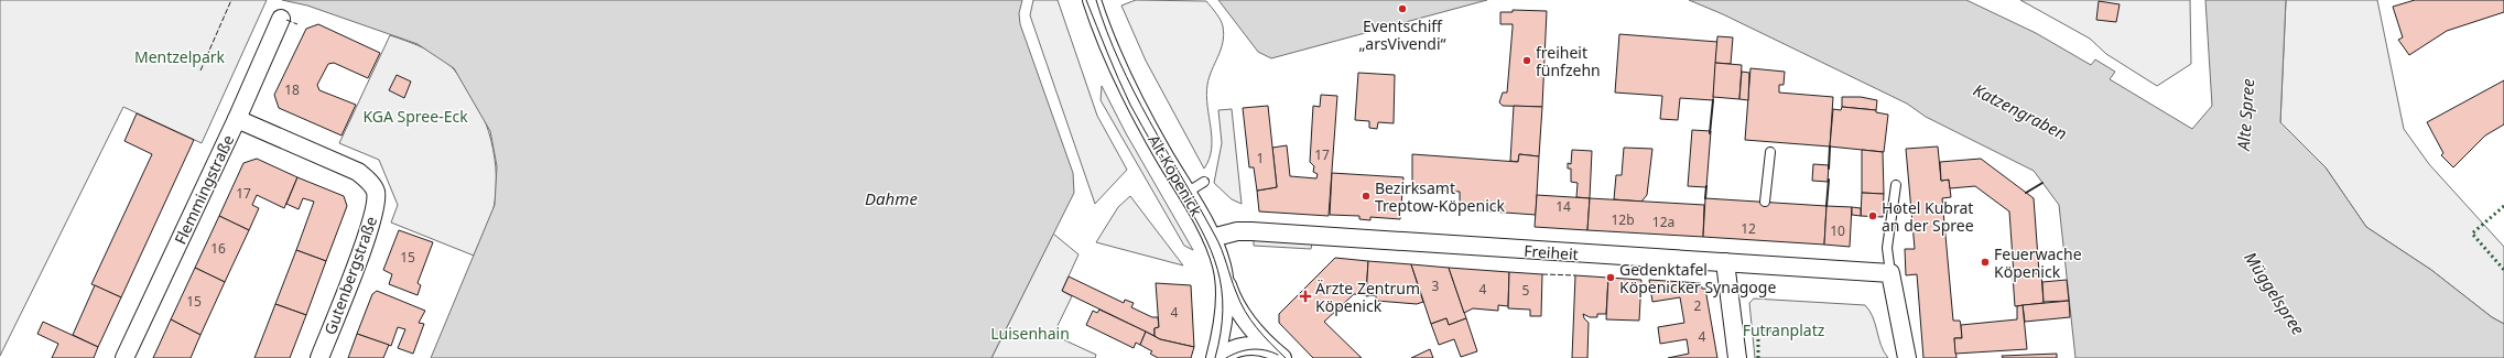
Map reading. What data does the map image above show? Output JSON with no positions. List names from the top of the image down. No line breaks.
{"streets":{"street":["Alt-Köpenick","Flemmingstraße","Freiheit","Gutenbergstraße"]},"crossings":[["Alt-Köpenick","Freiheit"],["Flemmingstraße","Gutenbergstraße"]],"water":["Katzengraben","Alte Spree","Dahme","Müggelspree"],"parks":["Mentzelpark","KGA Spree-Eck","Futranplatz","Luisenhain"],"places":{"other":["Eventschiff „arsVivendi“","freiheit fünfzehn","Bezirksamt Treptow-Köpenick","Hotel Kubrat an der Spree","Feuerwache Köpenick","Gedenktafel Köpenicker Synagoge"],"health":["Ärzte Zentrum Köpenick"]},"house_numbers":["18","17","1","17","14","12b","12a","12","10","16","15","3","4","5","15","2","4","4"]}
